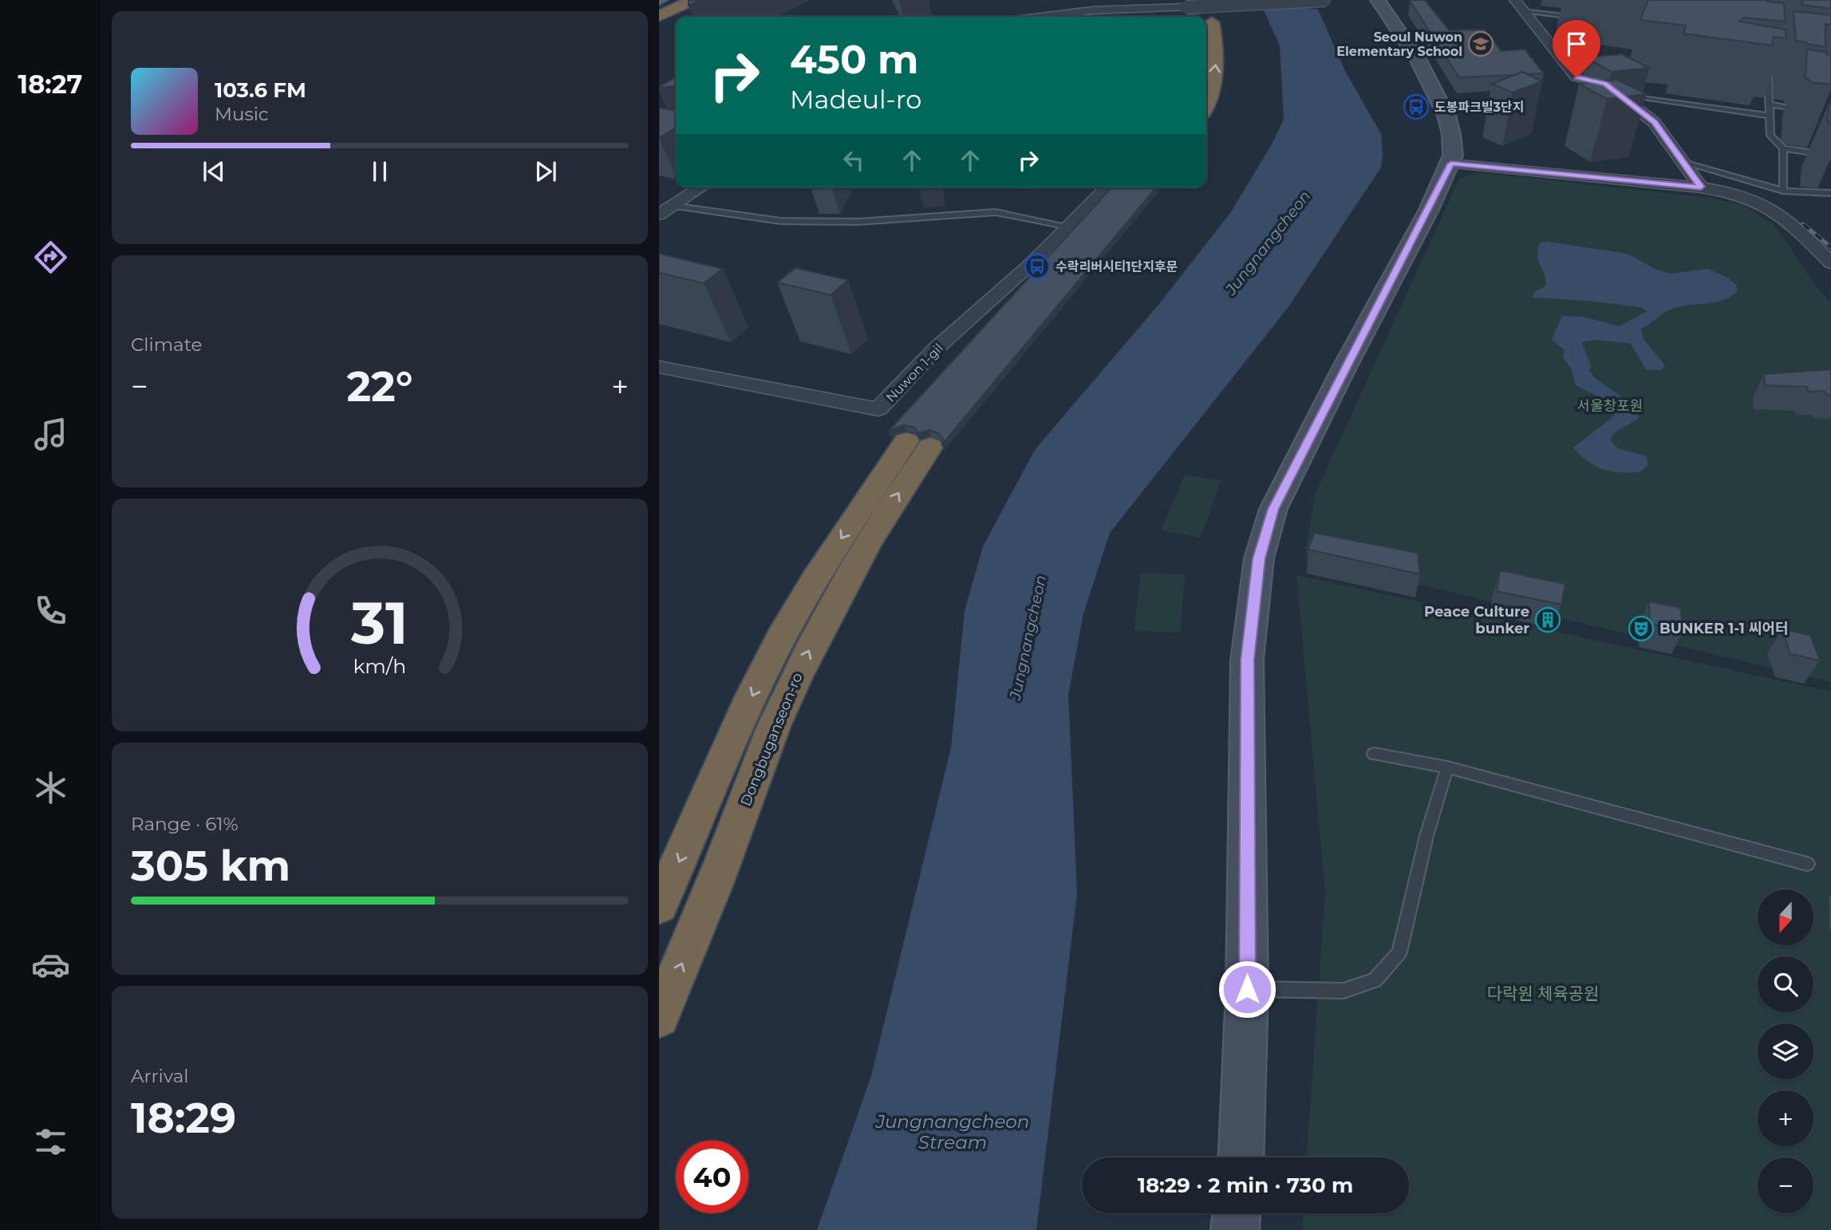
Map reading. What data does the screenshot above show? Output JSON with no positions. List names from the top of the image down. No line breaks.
{"streets":{"highway":["Dongbuganseon-ro"],"street":["Nuwon 1-gil"]},"water":["Jungnangcheon","Jungnangcheon Stream"],"parks":["서울창포원","다락원 체육공원"],"places":{"school or university":["Seoul Nuwon Elementary School"],"bus stop":["도봉파크빌3단지","수락리버시티1단지후문"],"building":["Peace Culture bunker"],"theatre":["BUNKER 1-1 씨어터"]},"north":"bottom","page":{"tabs":"18:27","turn":["450 m","Madeul-ro"],"song":["103.6 FM","Music"],"tile":["Climate",["Range · 61%","305 km"],["Arrival","18:29"]],"heat":["−","22°","+"],"map_buttons":["+","−"],"limit":"40","trip":"18:29 · 2 min · 730 m","gauge":["31","km/h"]}}
